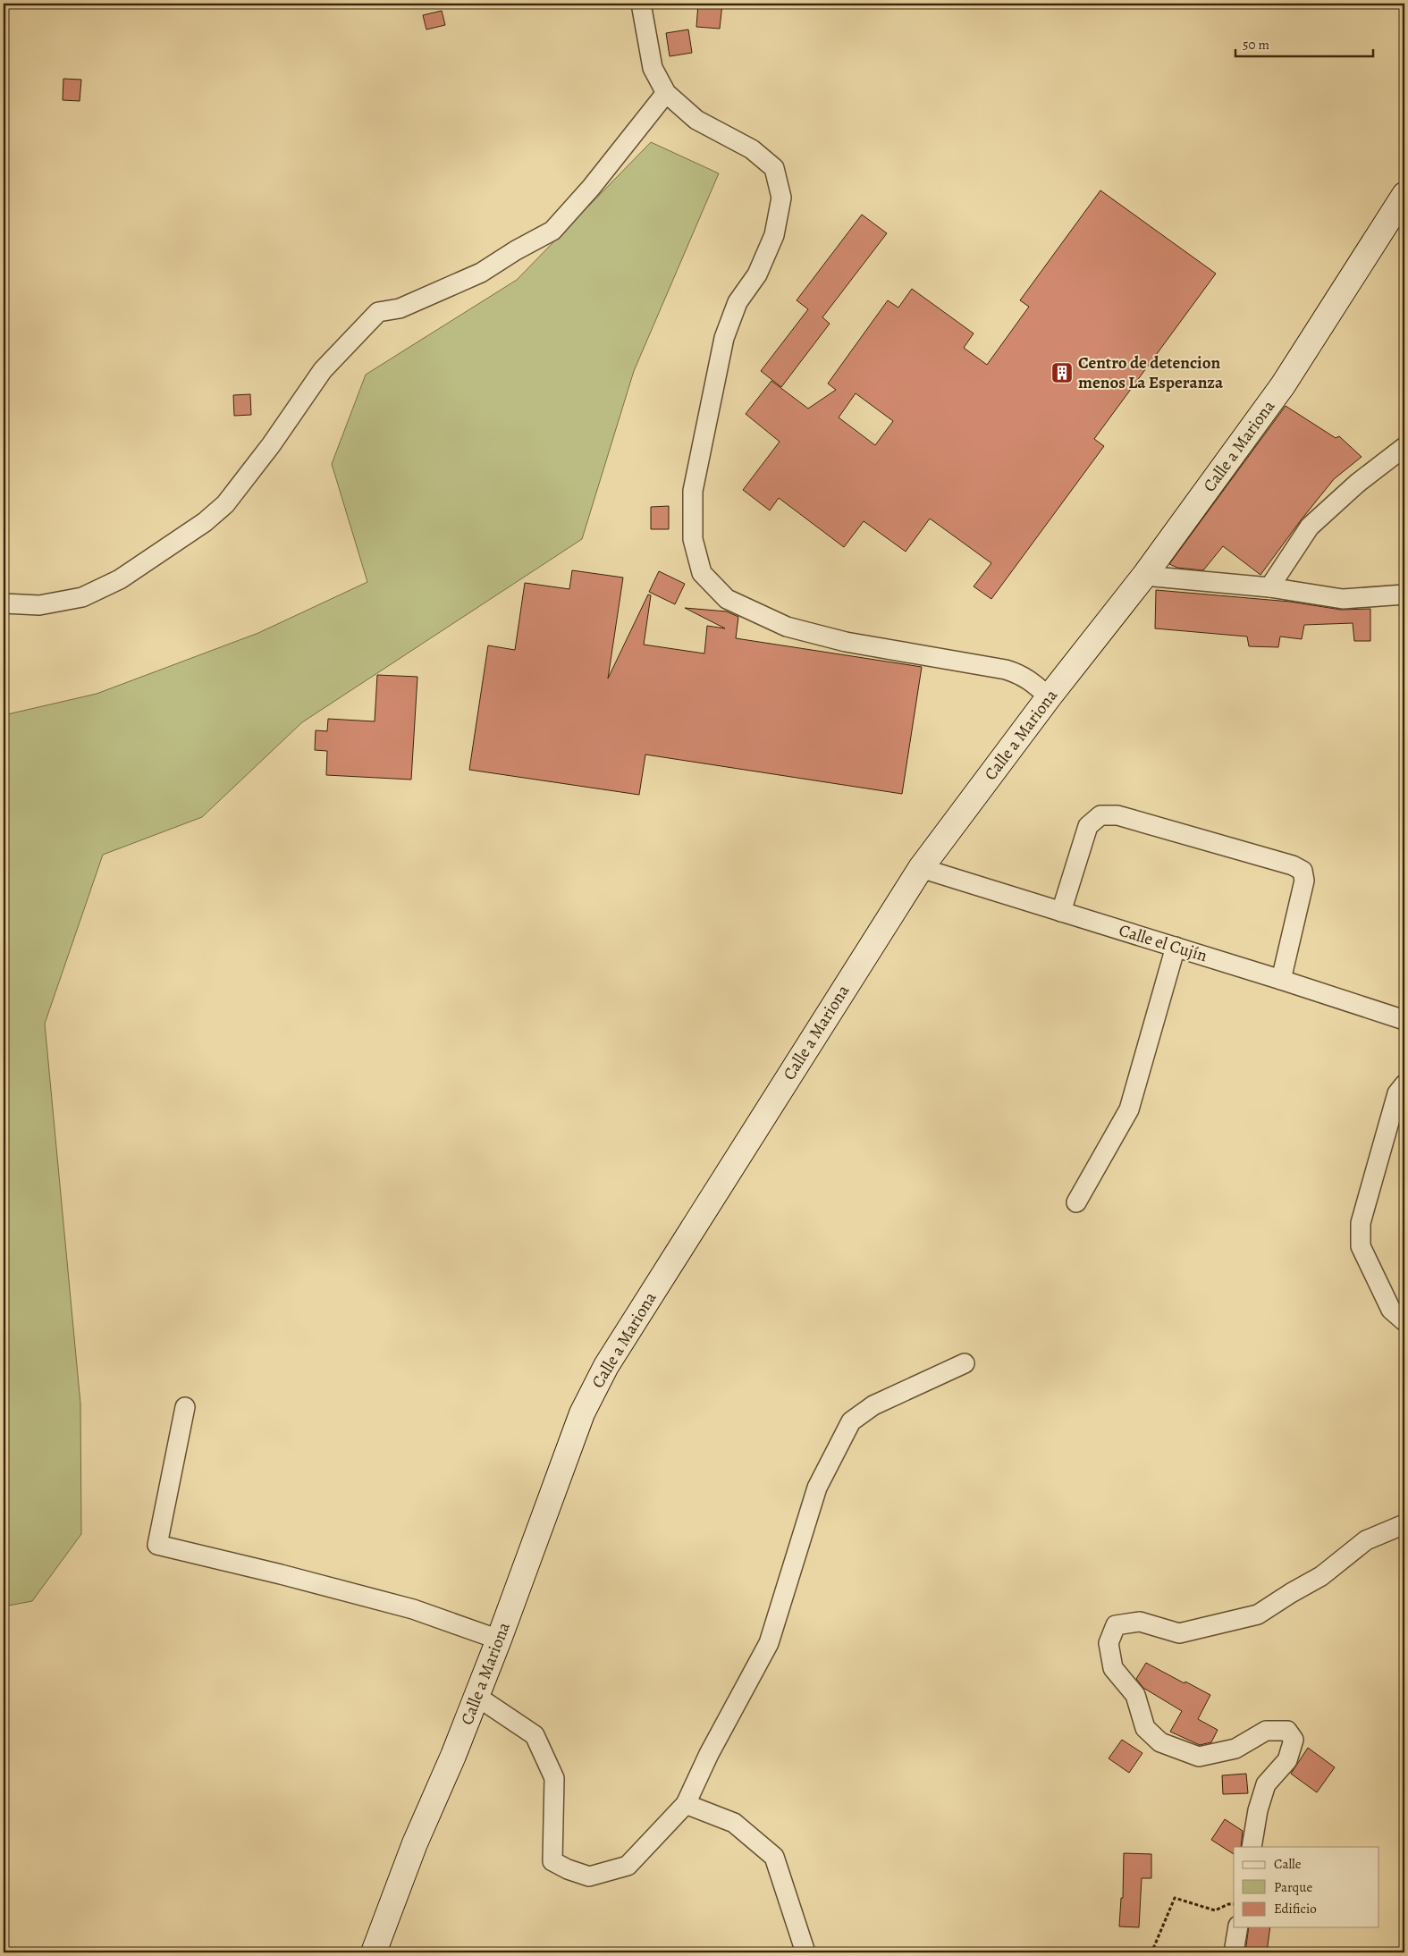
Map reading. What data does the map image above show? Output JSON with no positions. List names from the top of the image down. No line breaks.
{"streets":{"main road":["Calle a Mariona"],"street":["Calle el Cujín"]},"crossings":[["Calle a Mariona","Calle el Cujín"]],"places":{"building":["Centro de detencion menos La Esperanza"]},"legend":["Calle","Parque","Edificio"],"scale_bar":"50 m"}
